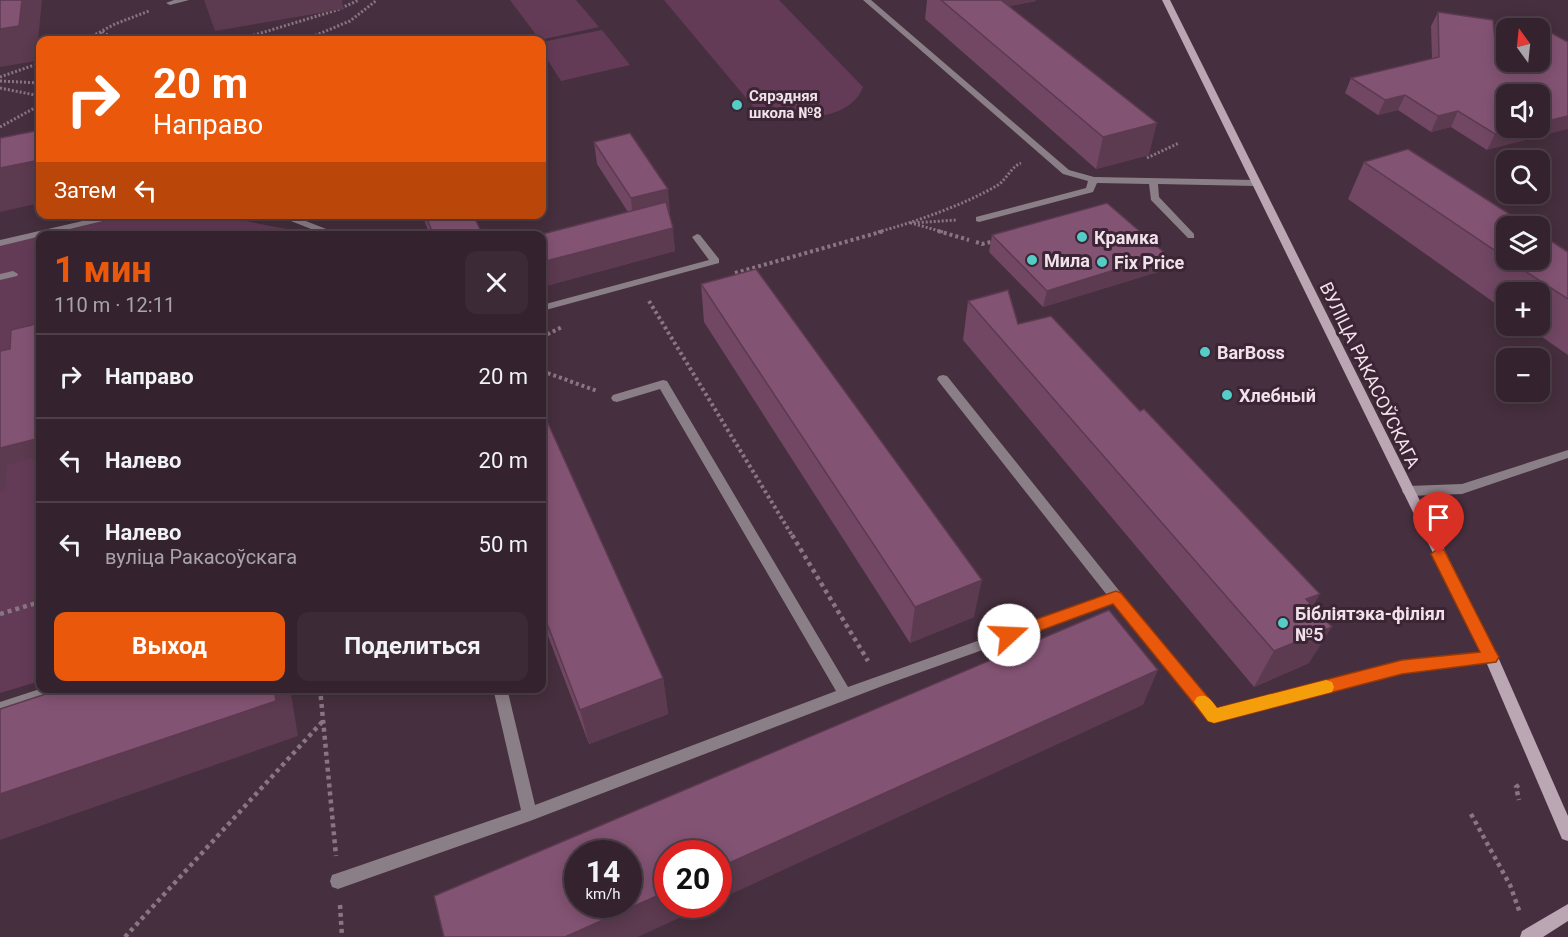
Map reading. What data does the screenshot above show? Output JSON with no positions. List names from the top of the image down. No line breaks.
{"streets":{"main road":["ВУЛІЦА РАКАСОЎСКАГА"]},"places":["Сярэдняя школа №8","Крамка","Мила","Fix Price","BarBoss","Хлебный","Бібліятэка-філіял №5"],"north":"top","page":{"map_buttons":["+","−"],"turn":["20 m","Направо"],"then":"Затем","heading":["1 мин","110 m · 12:11"],"list":[{"name":"Направо","value":"20 m"},{"name":"Налево","value":"20 m"},{"name":"Налево","note":"вуліца Ракасоўскага","value":"50 m"}],"buttons":["Выход","Поделиться"],"speed":"14 km/h","limit":"20"}}
